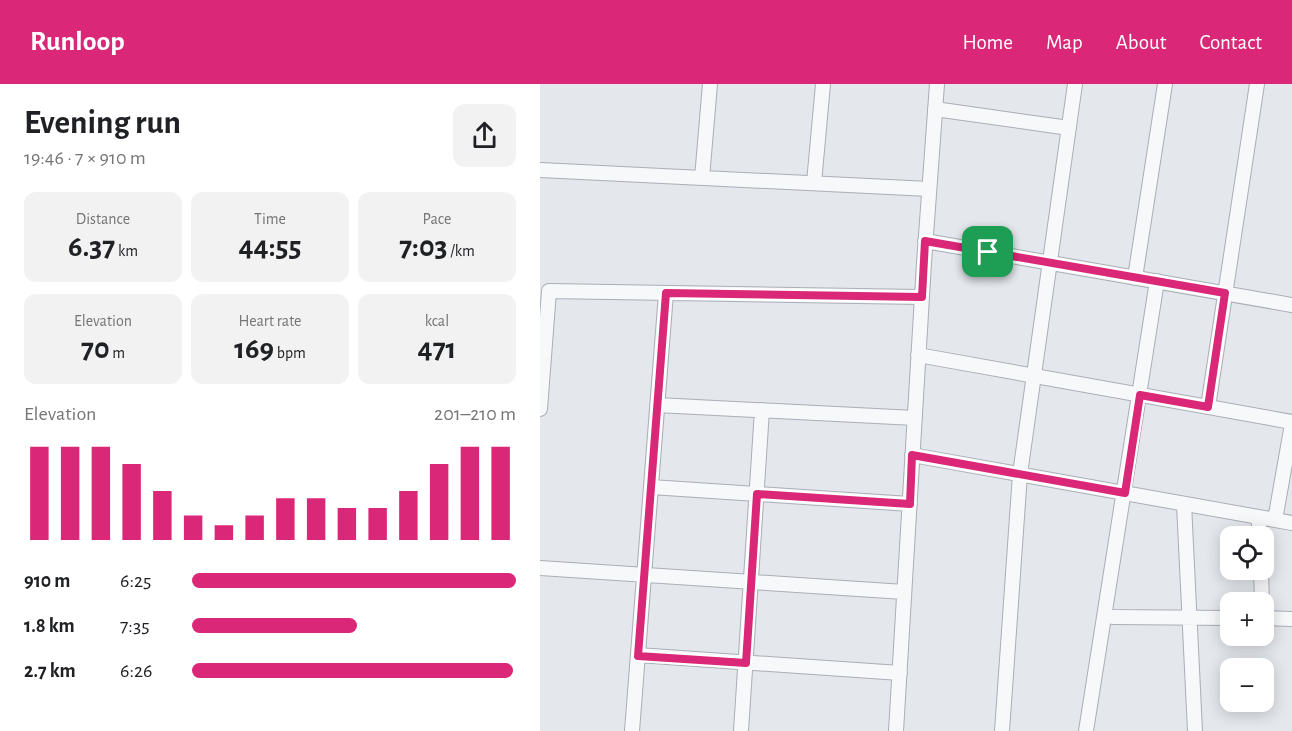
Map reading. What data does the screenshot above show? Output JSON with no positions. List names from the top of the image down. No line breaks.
{"page":{"header":"Runloop","nav":["Home","Map","About","Contact"],"heading":["Evening run","19:46 · 7 × 910 m"],"stats":[["Distance","6.37 km"],["Time","44:55"],["Pace","7:03 /km"],["Elevation","70 m"],["Heart rate","169 bpm"],["kcal","471"]],"chart":["Elevation","201–210 m"],"map_buttons":["+","−"],"list":[{"name":"910 m","note":"6:25"},{"name":"1.8 km","note":"7:35"},{"name":"2.7 km","note":"6:26"}]}}
